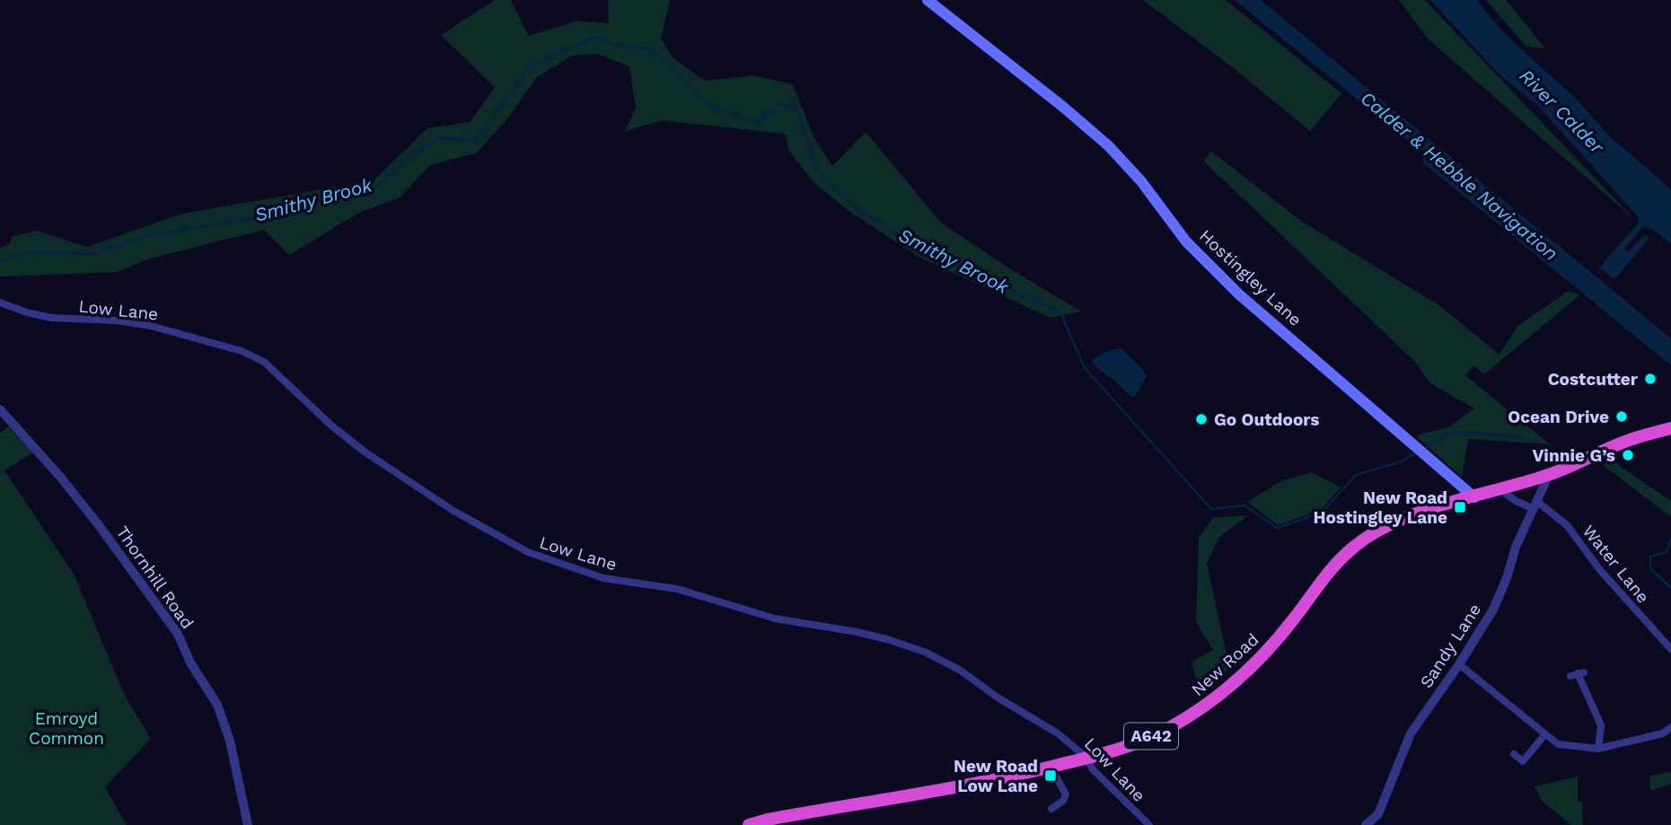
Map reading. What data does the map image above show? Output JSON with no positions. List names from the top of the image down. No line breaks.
{"streets":{"highway":["New Road","A642"],"main road":["Hostingley Lane"],"street":["Low Lane","Water Lane","Thornhill Road","Sandy Lane"]},"crossings":[["Hostingley Lane","New Road"],["Low Lane","New Road"],["Water Lane","Sandy Lane"],["Water Lane","New Road"],["Sandy Lane","New Road"]],"water":["River Calder","Calder & Hebble Navigation","Smithy Brook"],"parks":["Emroyd Common"],"places":{"other":["Costcutter","Ocean Drive","Go Outdoors","Vinnie G’s"],"transit":["New Road Hostingley Lane","New Road Low Lane"]}}
